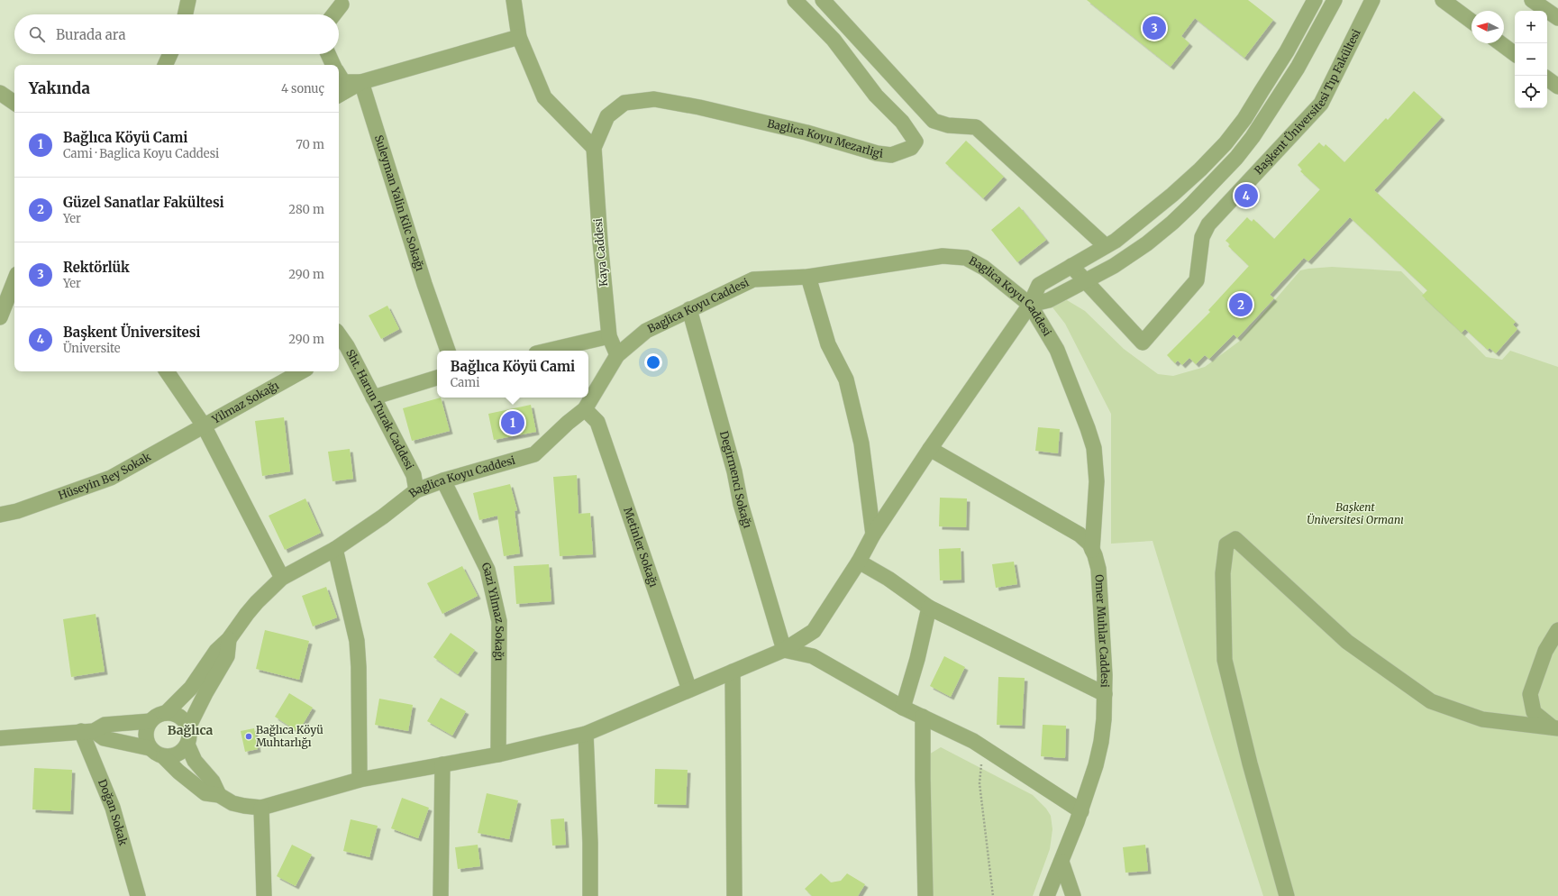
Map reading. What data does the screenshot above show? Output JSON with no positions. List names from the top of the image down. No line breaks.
{"streets":{"street":["Başkent Üniversitesi Tıp Fakültesi","Baglica Koyu Mezarligi","Suleyman Yalin Kilc Sokağı","Kaya Caddesi","Baglica Koyu Caddesi","Yilmaz Sokağı","Sht. Harun Turak Caddesi","Hüseyin Bey Sokak","Degirmenci Sokağı","Metinler Sokağı","Gazi Yilmaz Sokağı","Omer Muhlar Caddesi","Doğan Sokak"]},"crossings":[["Baglica Koyu Mezarligi","Kaya Caddesi"],["Kaya Caddesi","Baglica Koyu Caddesi"],["Baglica Koyu Caddesi","Sht. Harun Turak Caddesi"],["Baglica Koyu Caddesi","Degirmenci Sokağı"],["Baglica Koyu Caddesi","Metinler Sokağı"],["Baglica Koyu Caddesi","Gazi Yilmaz Sokağı"],["Baglica Koyu Caddesi","Omer Muhlar Caddesi"],["Yilmaz Sokağı","Hüseyin Bey Sokak"]],"districts":["Bağlıca"],"parks":["Başkent Üniversitesi Ormanı"],"places":["Bağlıca Köyü Muhtarlığı"],"north":"left","page":{"map_buttons":["+","−"],"pins":["3","4","2","1"],"search":"Burada ara","heading":["Yakında","4 sonuç"],"list":[{"mark":"1","name":"Bağlıca Köyü Cami","note":"Cami · Baglica Koyu Caddesi","value":"70 m"},{"mark":"2","name":"Güzel Sanatlar Fakültesi","note":"Yer","value":"280 m"},{"mark":"3","name":"Rektörlük","note":"Yer","value":"290 m"},{"mark":"4","name":"Başkent Üniversitesi","note":"Üniversite","value":"290 m"}],"popup":["Bağlıca Köyü Cami","Cami"]}}
